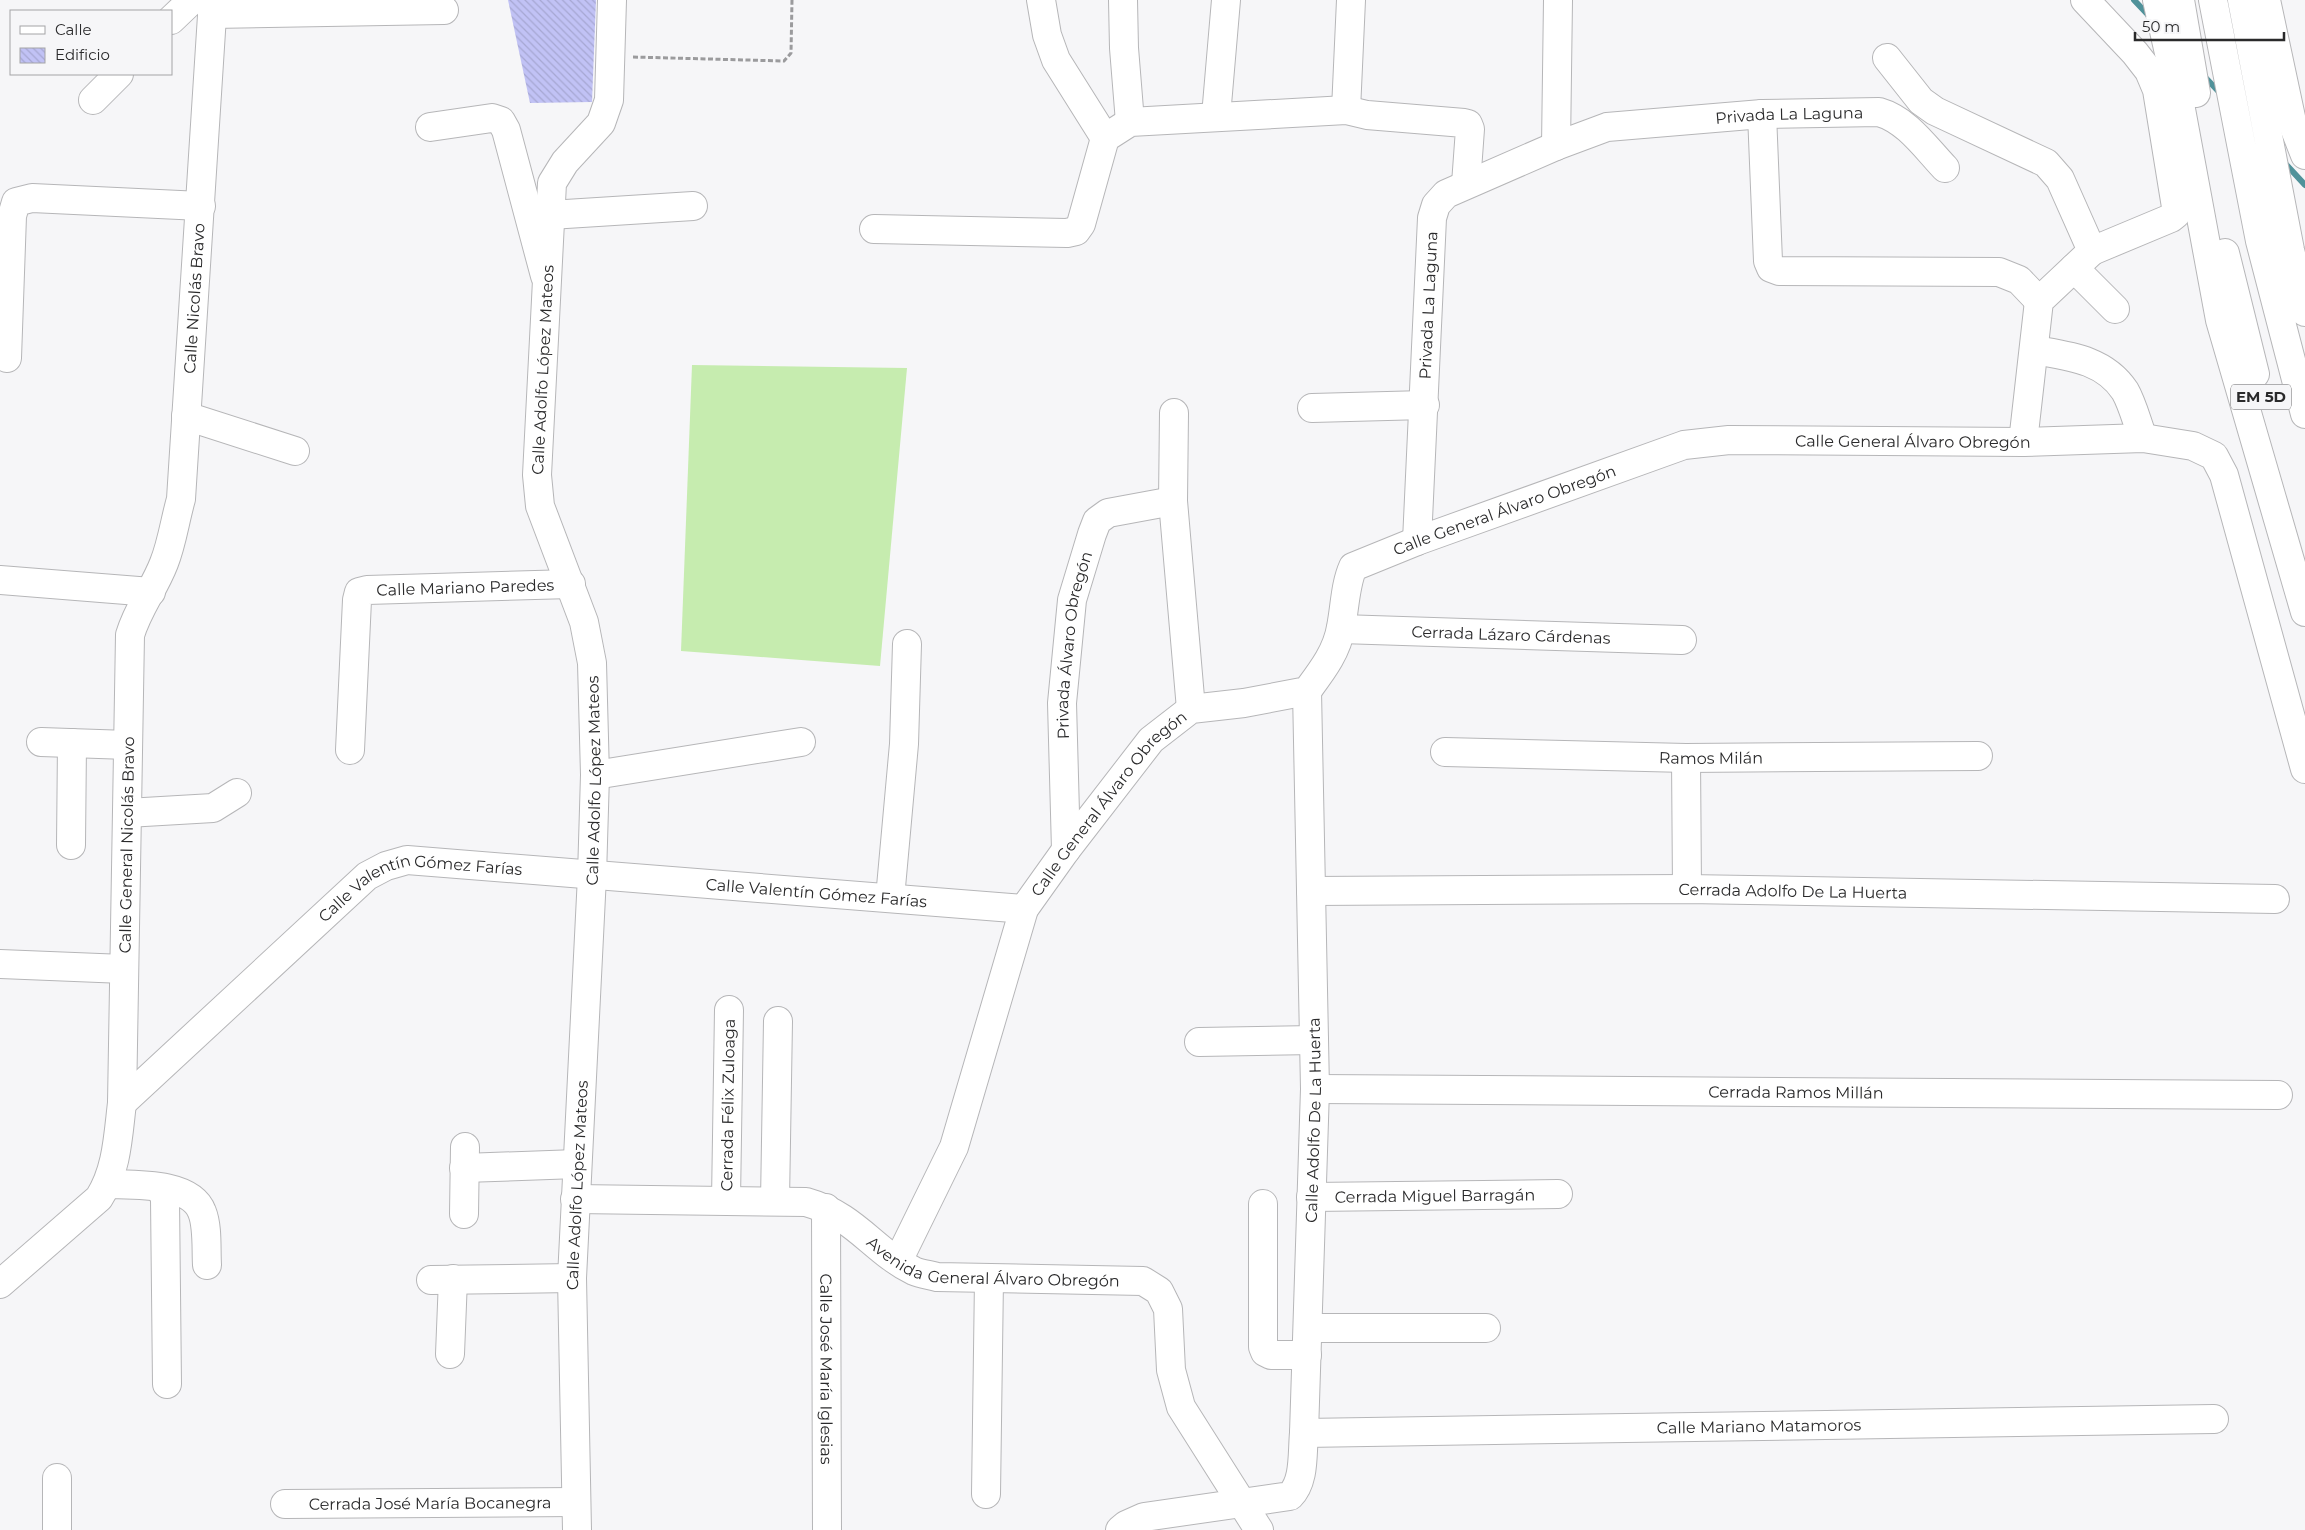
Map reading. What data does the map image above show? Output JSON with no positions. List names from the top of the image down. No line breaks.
{"streets":{"main road":["Privada La Laguna","Calle Nicolás Bravo","Calle Adolfo López Mateos","EM 5D","Calle General Álvaro Obregón","Calle Mariano Paredes","Cerrada Lázaro Cárdenas","Privada Álvaro Obregón","Ramos Milán","Calle General Nicolás Bravo","Cerrada Adolfo De La Huerta","Calle Valentín Gómez Farías","Cerrada Ramos Millán","Cerrada Félix Zuloaga","Calle Adolfo De La Huerta","Cerrada Miguel Barragán","Avenida General Álvaro Obregón","Calle José María Iglesias","Calle Mariano Matamoros","Cerrada José María Bocanegra"]},"crossings":[["Privada La Laguna","Calle General Álvaro Obregón"],["Calle Nicolás Bravo","Calle General Nicolás Bravo"],["Calle Adolfo López Mateos","Calle Mariano Paredes"],["Calle Adolfo López Mateos","Calle Valentín Gómez Farías"],["Calle Adolfo López Mateos","Avenida General Álvaro Obregón"],["Calle Adolfo López Mateos","Cerrada José María Bocanegra"],["Calle General Álvaro Obregón","Cerrada Lázaro Cárdenas"],["Calle General Álvaro Obregón","Privada Álvaro Obregón"],["Calle General Álvaro Obregón","Calle Valentín Gómez Farías"],["Calle General Álvaro Obregón","Calle Adolfo De La Huerta"],["Calle General Álvaro Obregón","Avenida General Álvaro Obregón"],["Calle General Nicolás Bravo","Calle Valentín Gómez Farías"],["Cerrada Adolfo De La Huerta","Calle Adolfo De La Huerta"],["Cerrada Ramos Millán","Calle Adolfo De La Huerta"],["Cerrada Félix Zuloaga","Avenida General Álvaro Obregón"],["Calle Adolfo De La Huerta","Cerrada Miguel Barragán"],["Calle Adolfo De La Huerta","Avenida General Álvaro Obregón"],["Calle Adolfo De La Huerta","Calle Mariano Matamoros"],["Avenida General Álvaro Obregón","Calle José María Iglesias"]],"legend":["Calle","Edificio"],"scale_bar":"50 m"}
